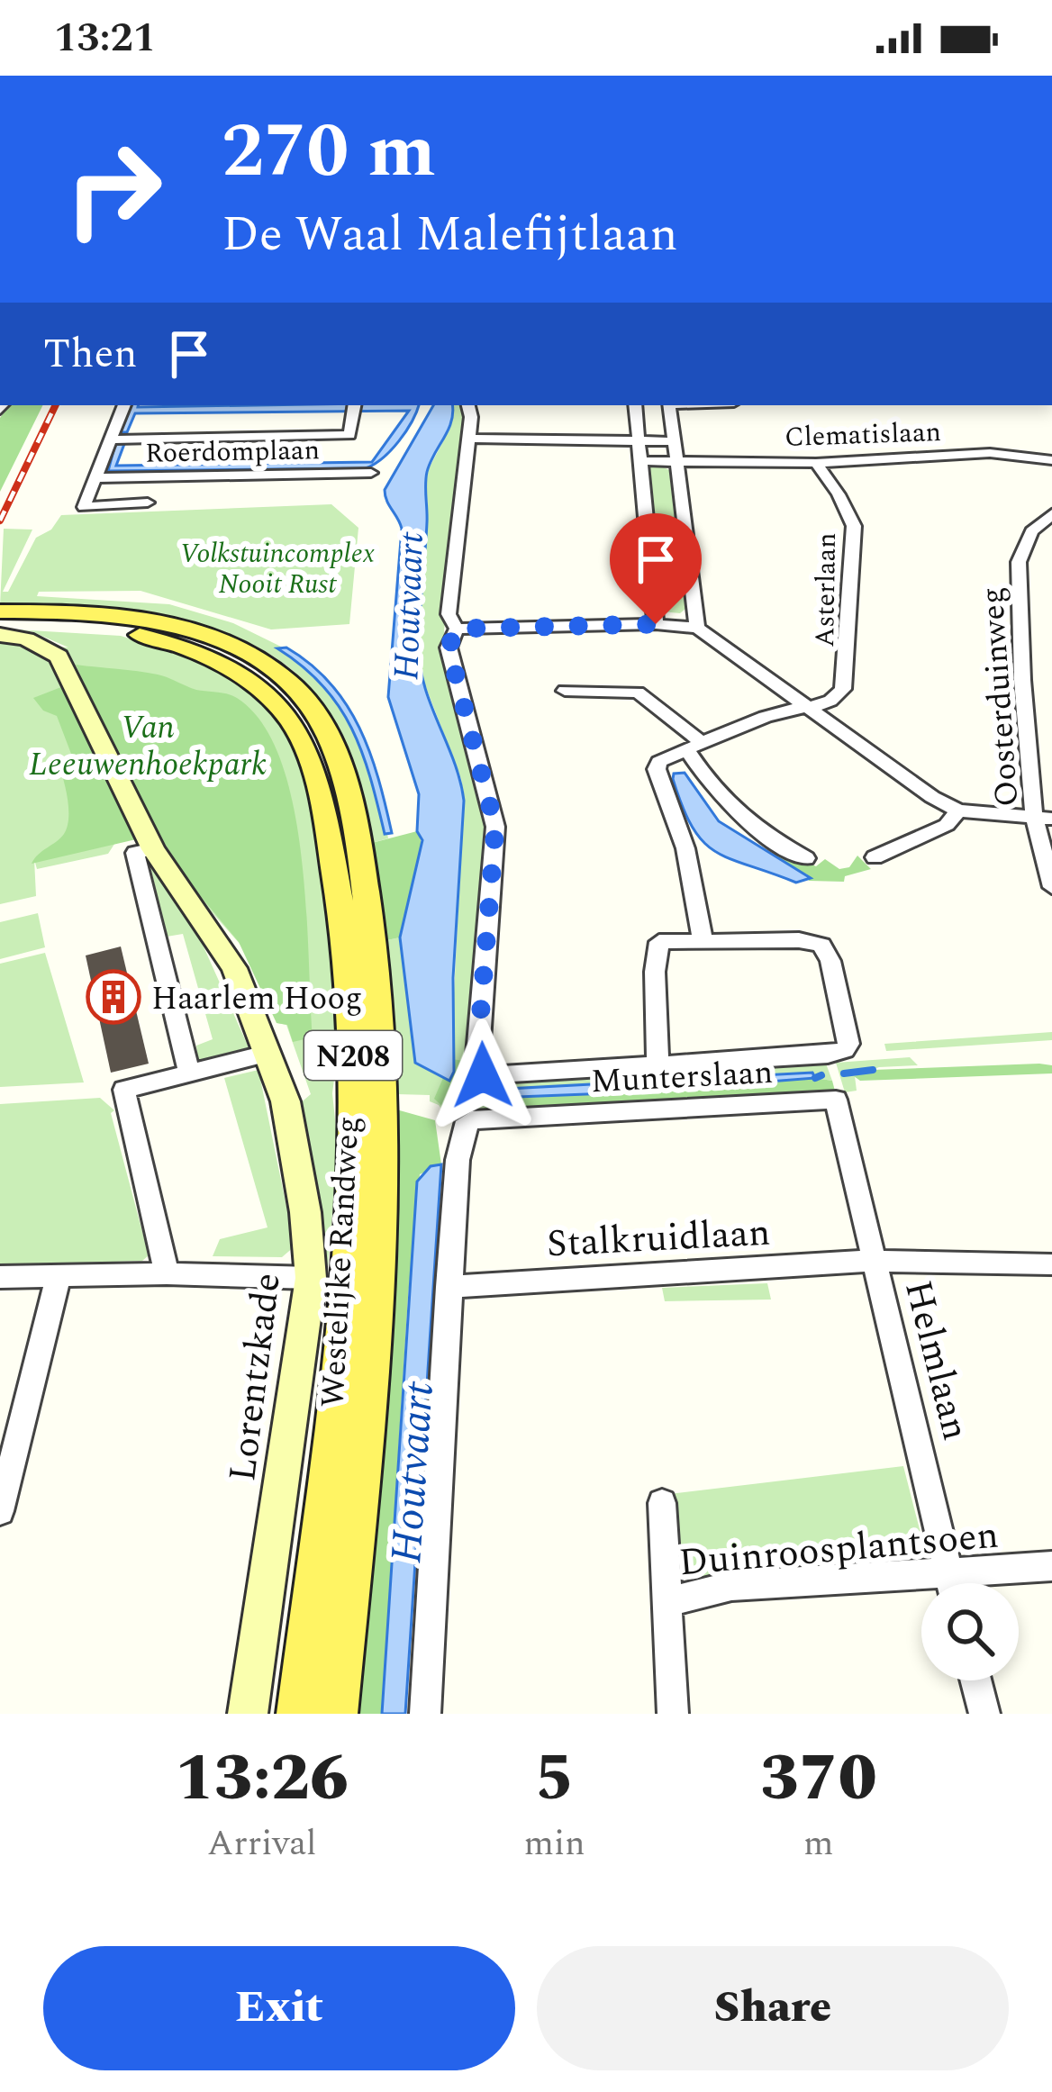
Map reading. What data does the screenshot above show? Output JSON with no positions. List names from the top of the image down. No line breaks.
{"streets":{"main road":["N208","Westelijke Randweg"],"street":["Clematislaan","Roerdomplaan","Asterlaan","Oosterduinweg","Munterslaan","Stalkruidlaan","Helmlaan","Lorentzkade","Duinroosplantsoen"]},"crossings":[["Clematislaan","Asterlaan"],["Munterslaan","Stalkruidlaan"],["Munterslaan","Helmlaan"],["Stalkruidlaan","Helmlaan"]],"water":["Houtvaart"],"parks":["Volkstuincomplex Nooit Rust","Van Leeuwenhoekpark"],"places":{"building":["Haarlem Hoog"]},"page":{"status":"13:21","turn":["270 m","De Waal Malefijtlaan"],"then":"Then","eta":["13:26","Arrival","5","min","370","m"],"buttons":["Exit","Share"]}}
